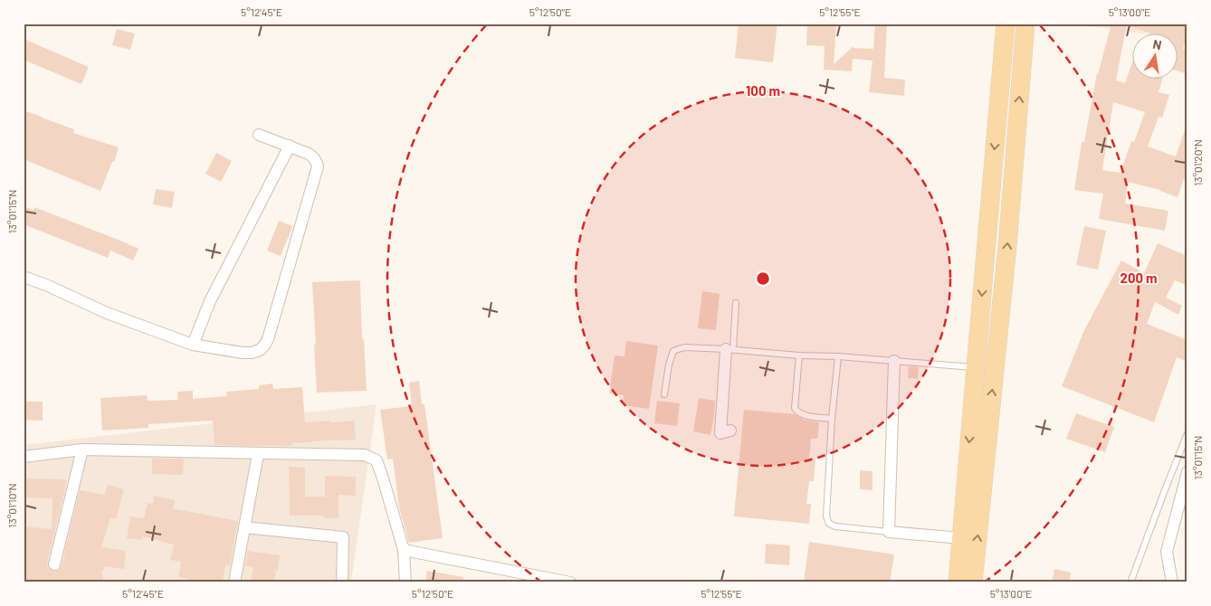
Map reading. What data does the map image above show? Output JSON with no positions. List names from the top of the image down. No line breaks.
{"north":"top","coordinates":["5°12'45\"E","5°12'50\"E","5°12'55\"E","5°13'00\"E","13°01'20\"N","13°01'15\"N","13°01'10\"N"],"rings":["100 m","200 m"]}
